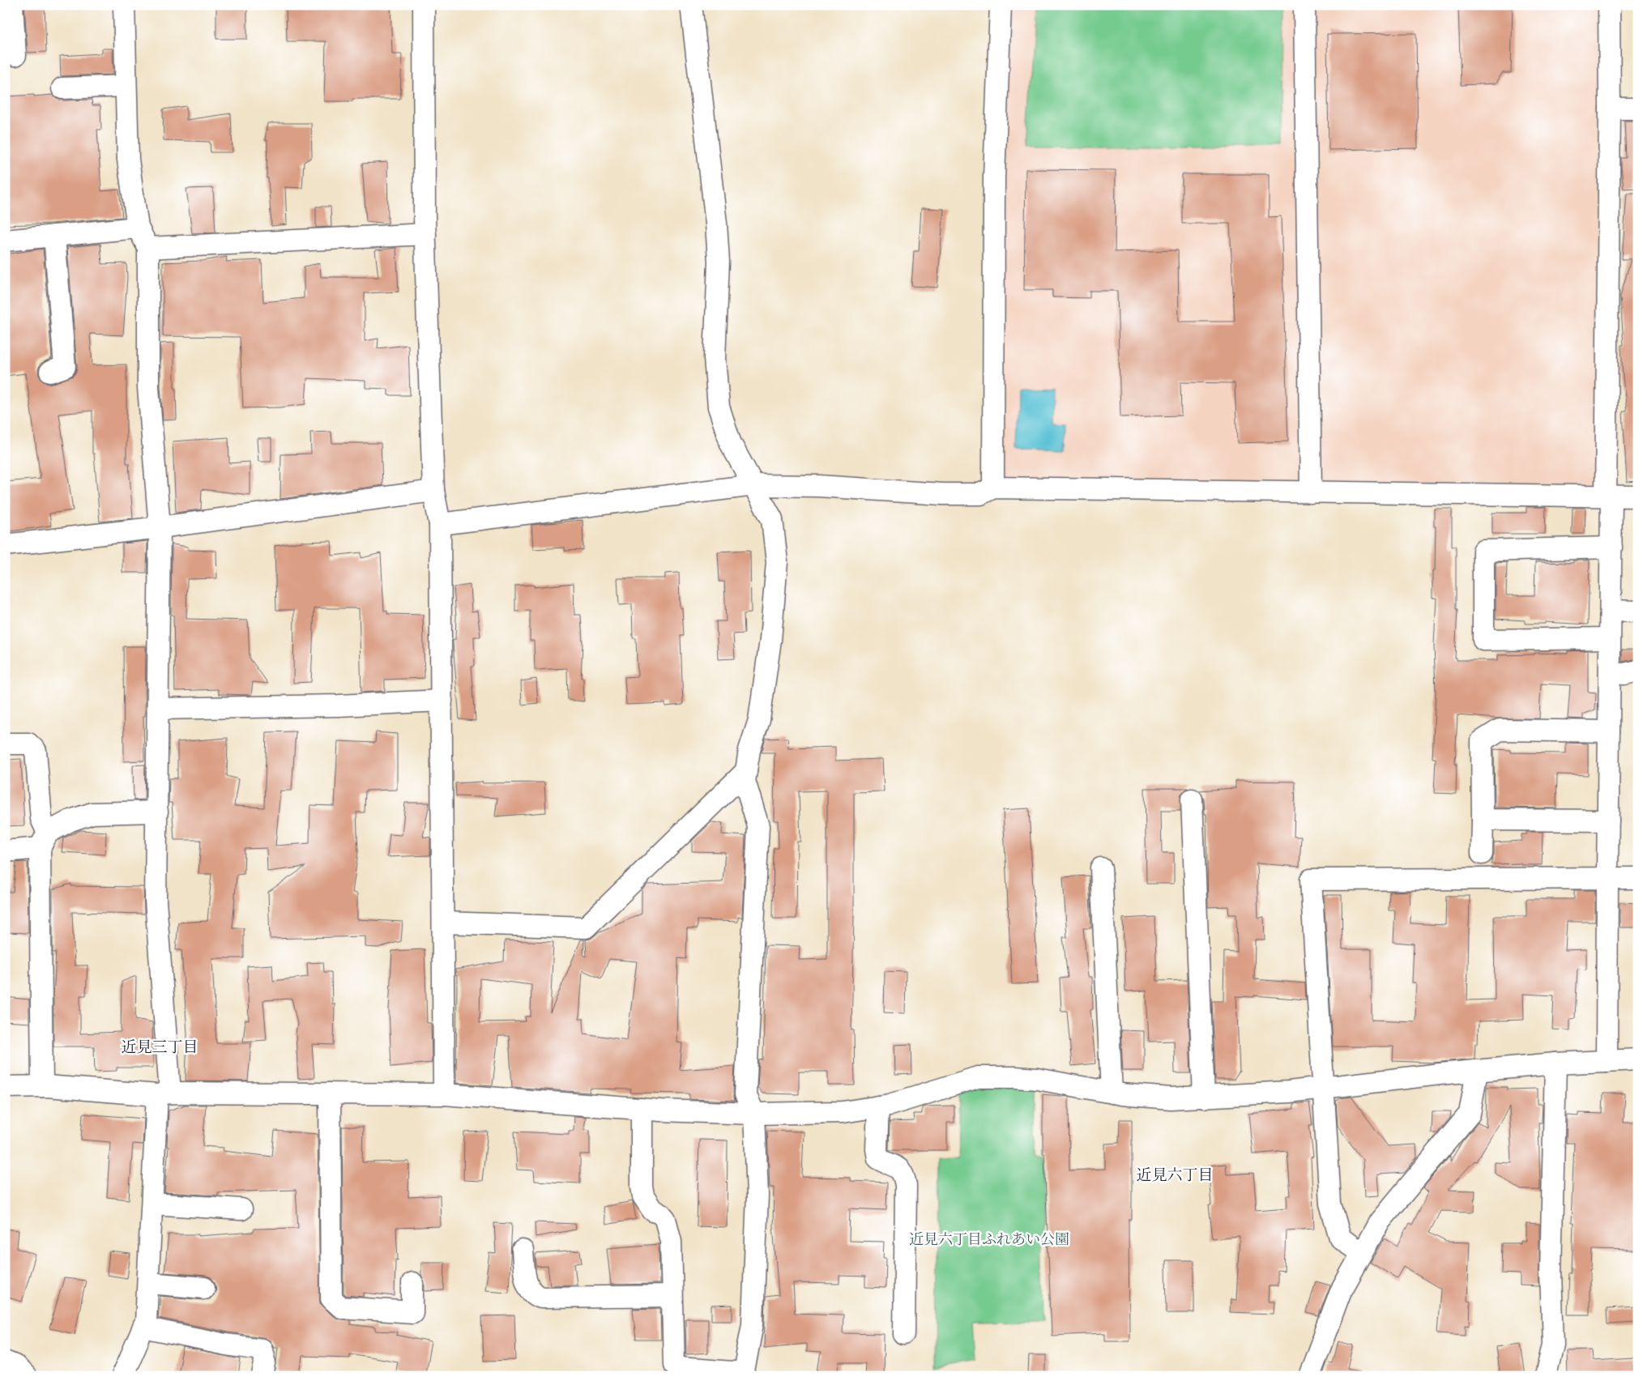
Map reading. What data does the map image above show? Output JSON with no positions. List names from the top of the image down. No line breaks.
{"districts":["近見三丁目","近見六丁目"],"parks":["近見六丁目ふれあい公園"]}
